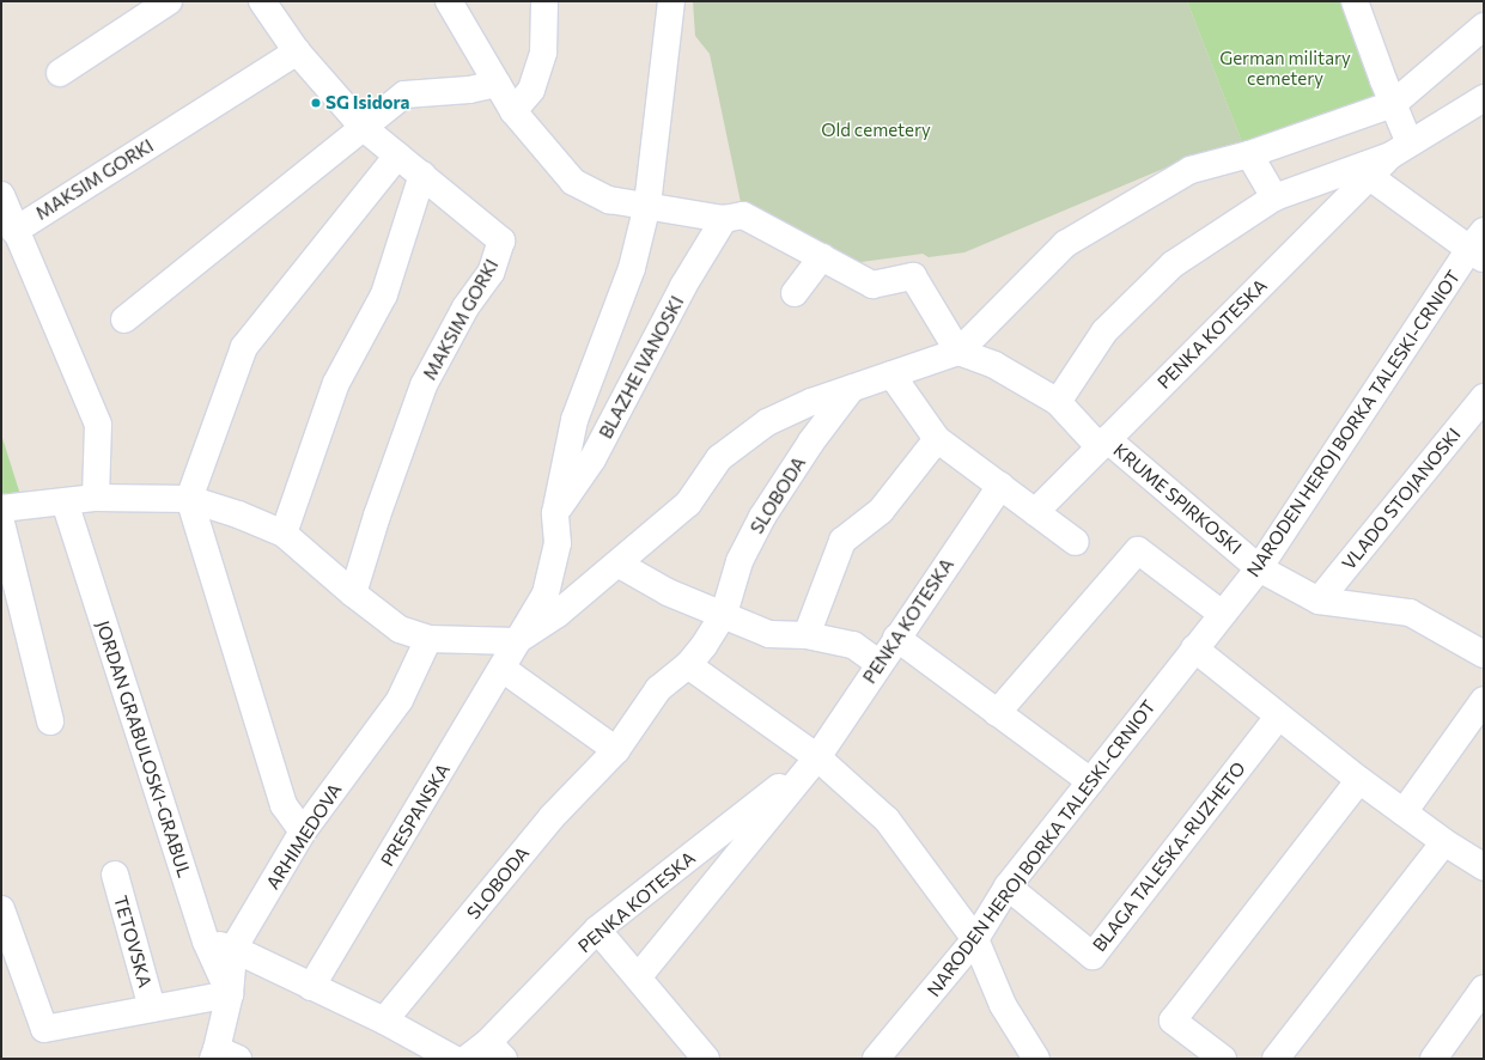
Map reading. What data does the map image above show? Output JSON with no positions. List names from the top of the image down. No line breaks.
{"streets":{"street":["MAKSIM GORKI","PENKA KOTESKA","BLAZHE IVANOSKI","NARODEN HEROJ BORKA TALESKI-CRNIOT","SLOBODA","KRUME SPIRKOSKI","VLADO STOJANOSKI","JORDAN GRABULOSKI-GRABUL","PRESPANSKA","ARHIMEDOVA","BLAGA TALESKA-RUZHETO","TETOVSKA"]},"crossings":[["PENKA KOTESKA","KRUME SPIRKOSKI"],["BLAZHE IVANOSKI","PRESPANSKA"],["NARODEN HEROJ BORKA TALESKI-CRNIOT","KRUME SPIRKOSKI"],["NARODEN HEROJ BORKA TALESKI-CRNIOT","BLAGA TALESKA-RUZHETO"],["KRUME SPIRKOSKI","VLADO STOJANOSKI"],["JORDAN GRABULOSKI-GRABUL","ARHIMEDOVA"],["JORDAN GRABULOSKI-GRABUL","TETOVSKA"],["ARHIMEDOVA","TETOVSKA"]],"parks":["German military cemetery","Old cemetery"],"places":["SG Isidora"]}
